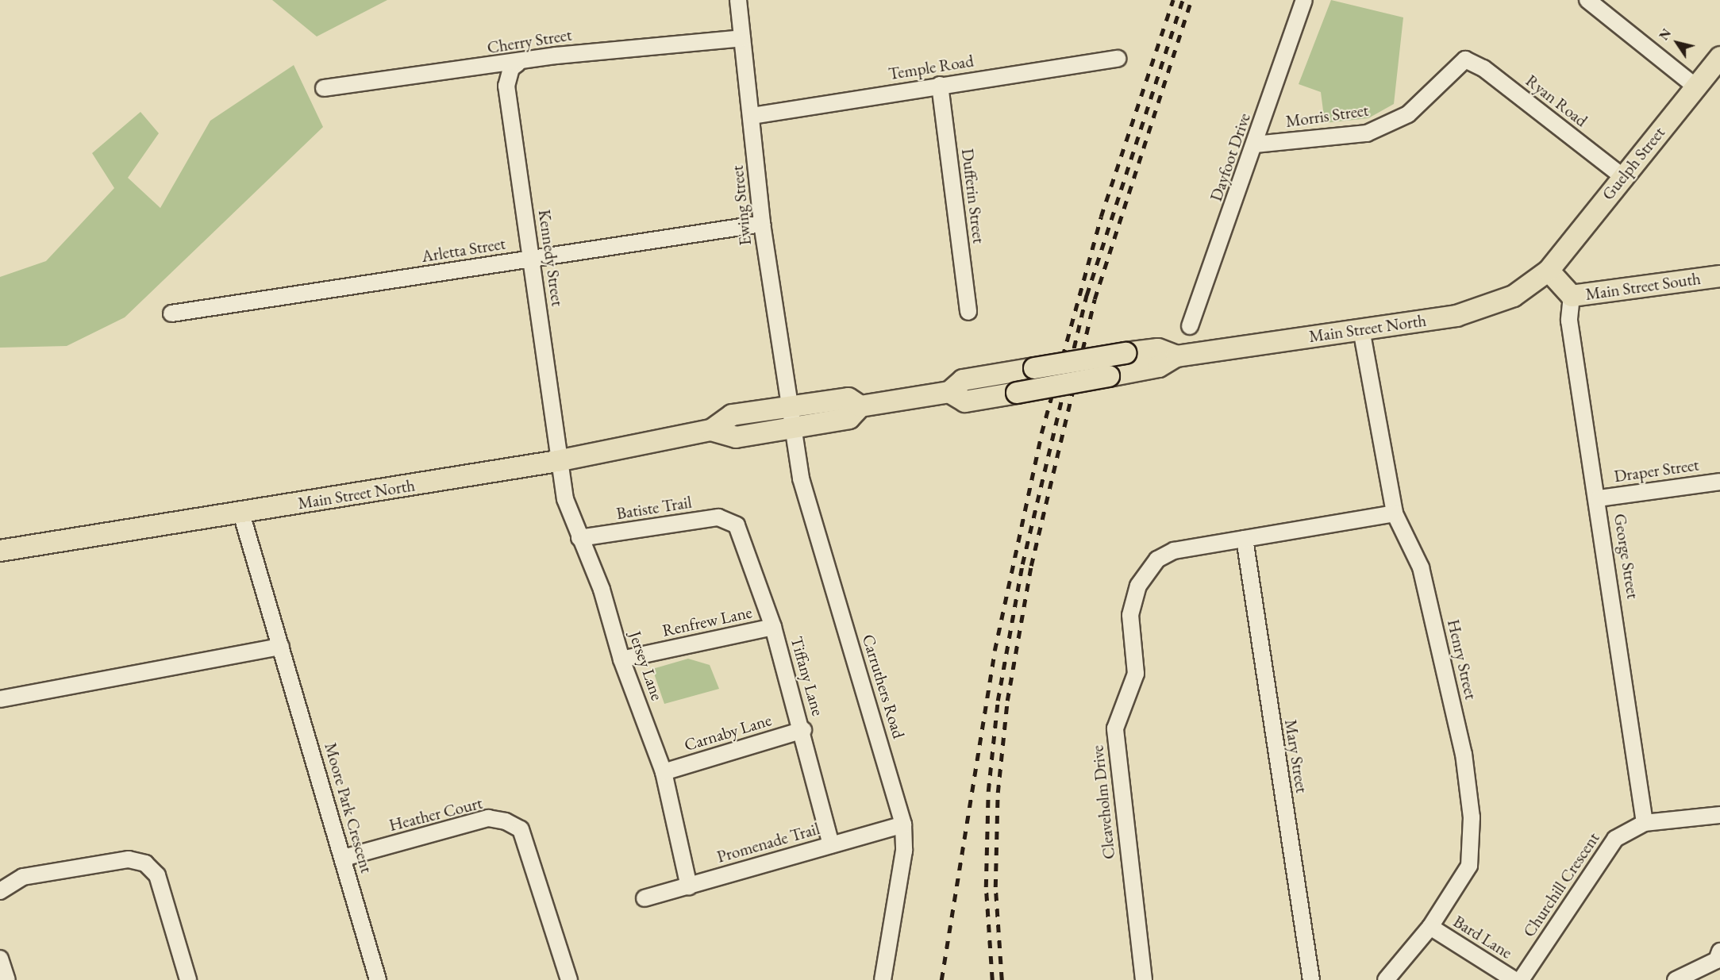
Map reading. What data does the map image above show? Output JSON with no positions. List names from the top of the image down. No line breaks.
{"streets":{"main road":["Guelph Street","Main Street South","Main Street North"],"street":["Cherry Street","Temple Road","Ryan Road","Morris Street","Dayfoot Drive","Dufferin Street","Ewing Street","Arletta Street","Kennedy Street","Draper Street","Batiste Trail","George Street","Renfrew Lane","Henry Street","Jersey Lane","Tiffany Lane","Carruthers Road","Carnaby Lane","Mary Street","Cleaveholm Drive","Moore Park Crescent","Heather Court","Promenade Trail","Churchill Crescent","Bard Lane"]},"crossings":[["Cherry Street","Ewing Street"],["Cherry Street","Kennedy Street"],["Temple Road","Dufferin Street"],["Temple Road","Ewing Street"],["Ryan Road","Morris Street"],["Ryan Road","Guelph Street"],["Morris Street","Dayfoot Drive"],["Guelph Street","Main Street South"],["Guelph Street","Main Street North"],["Ewing Street","Arletta Street"],["Ewing Street","Main Street North"],["Ewing Street","Carruthers Road"],["Arletta Street","Kennedy Street"],["Kennedy Street","Main Street North"],["Kennedy Street","Jersey Lane"],["Main Street South","Main Street North"],["Main Street South","George Street"],["Main Street North","Henry Street"],["Main Street North","Jersey Lane"],["Main Street North","Carruthers Road"],["Main Street North","Moore Park Crescent"],["Draper Street","George Street"],["Batiste Trail","Jersey Lane"],["Batiste Trail","Tiffany Lane"],["George Street","Churchill Crescent"],["Renfrew Lane","Jersey Lane"],["Renfrew Lane","Tiffany Lane"],["Henry Street","Cleaveholm Drive"],["Henry Street","Bard Lane"],["Jersey Lane","Carnaby Lane"],["Jersey Lane","Promenade Trail"],["Tiffany Lane","Carnaby Lane"],["Tiffany Lane","Promenade Trail"],["Carruthers Road","Promenade Trail"],["Mary Street","Cleaveholm Drive"],["Moore Park Crescent","Heather Court"]],"north":"top left"}
